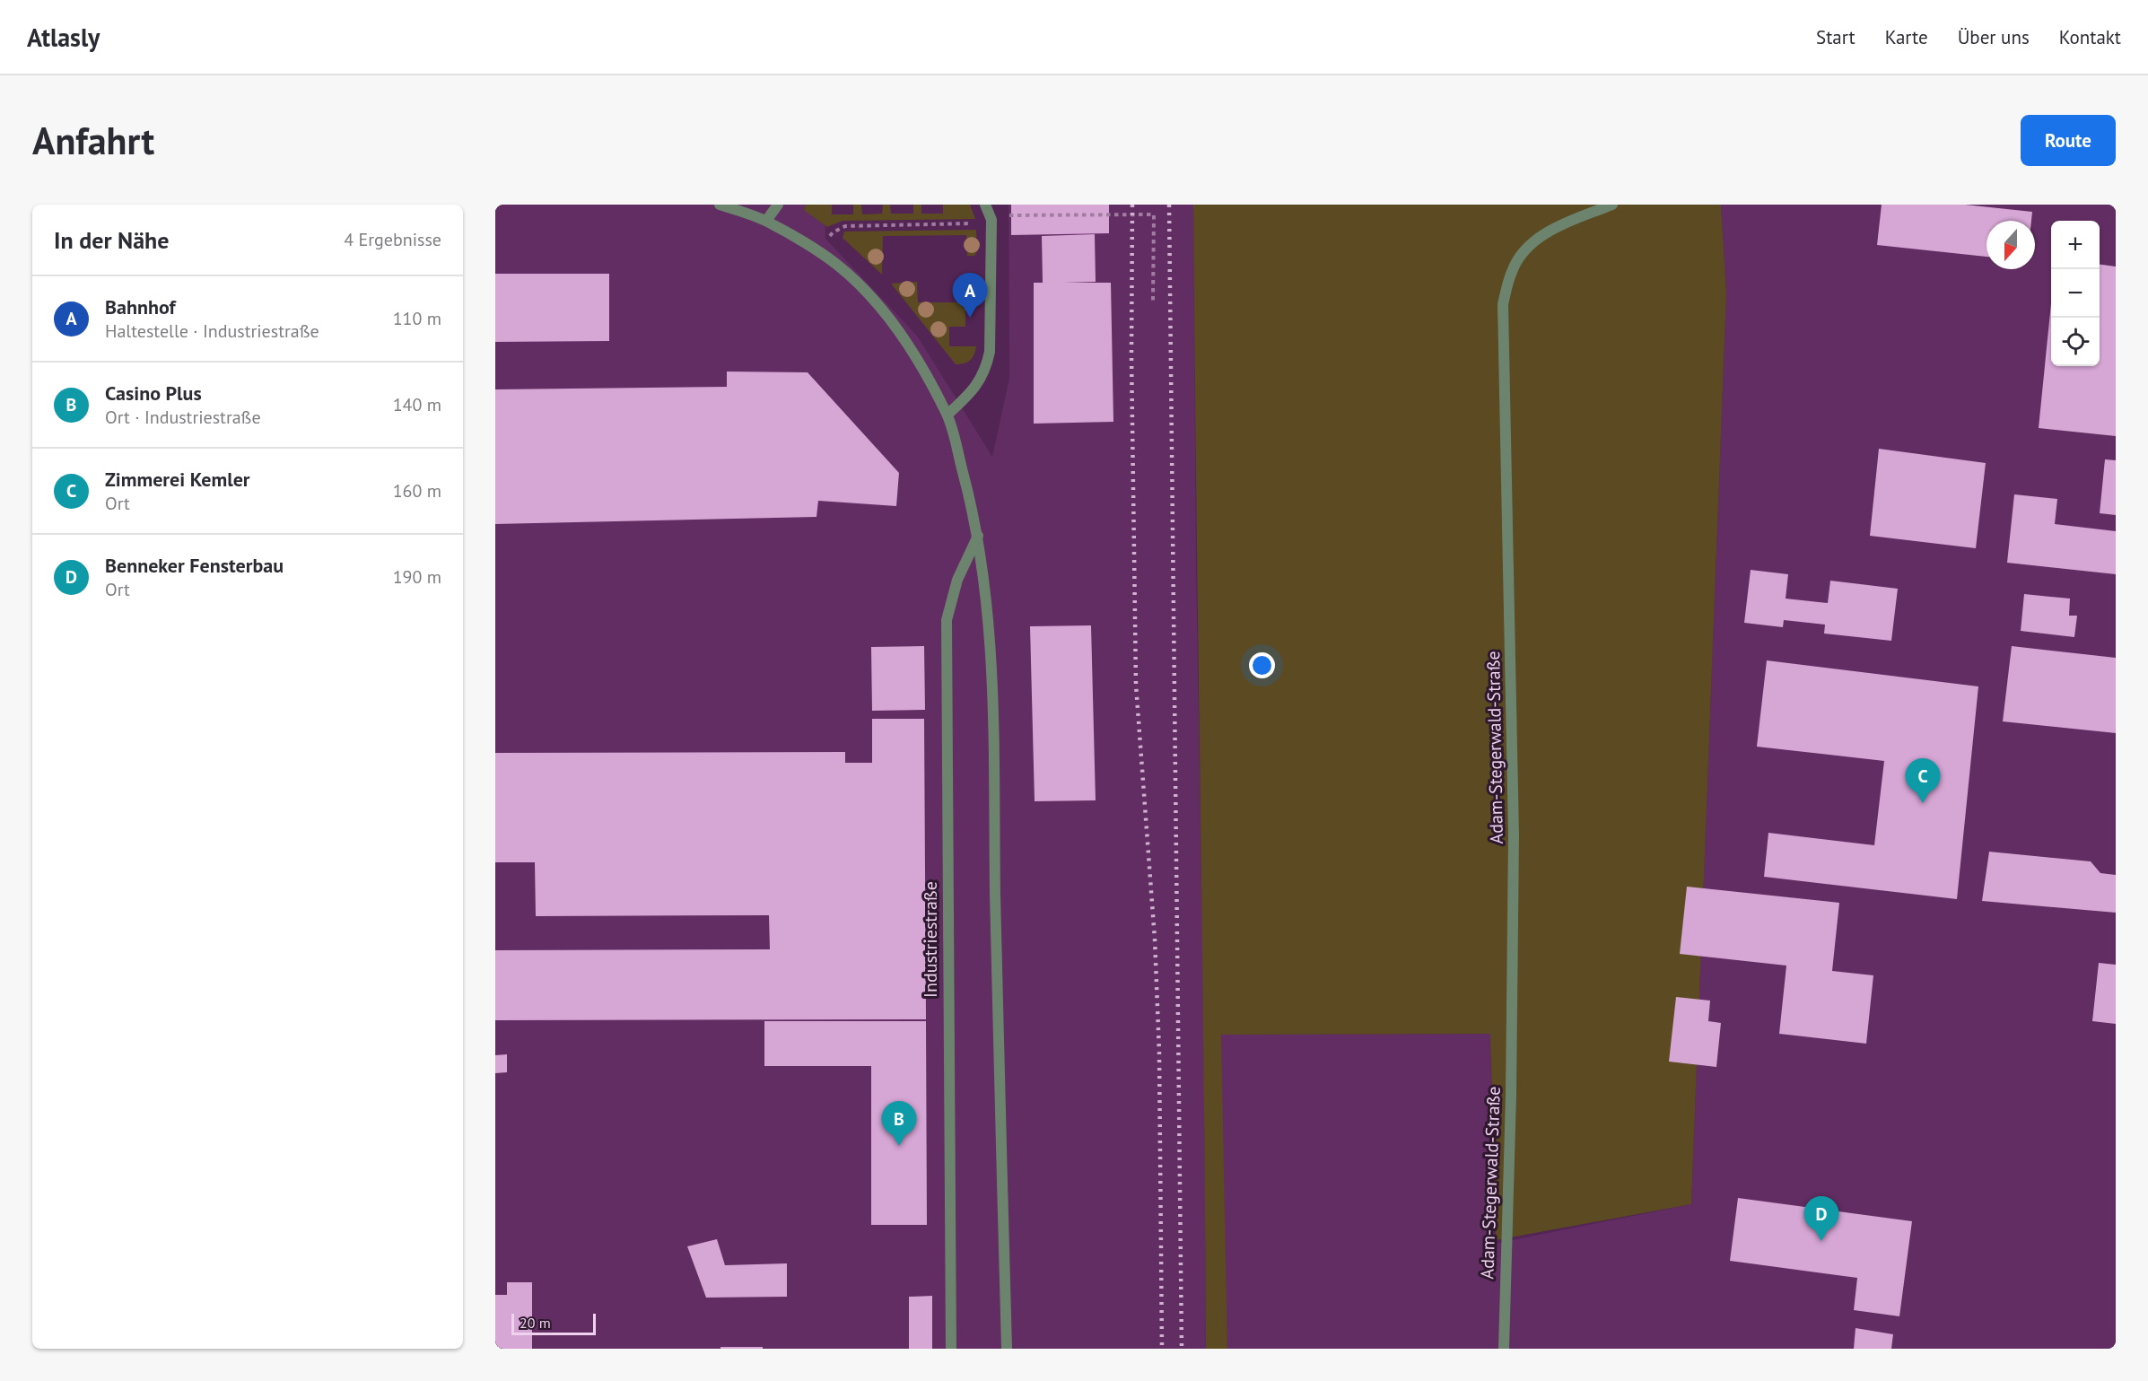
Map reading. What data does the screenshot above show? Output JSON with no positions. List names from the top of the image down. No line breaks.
{"streets":{"street":["Adam-Stegerwald-Straße","Industriestraße"]},"scale_bar":"20 m","north":"bottom","page":{"header":"Atlasly","nav":["Start","Karte","Über uns","Kontakt"],"buttons":"Route","title":"Anfahrt","heading":["In der Nähe","4 Ergebnisse"],"map_buttons":["+","−"],"pins":["A","C","B","D"],"list":[{"mark":"A","name":"Bahnhof","note":"Haltestelle · Industriestraße","value":"110 m"},{"mark":"B","name":"Casino Plus","note":"Ort · Industriestraße","value":"140 m"},{"mark":"C","name":"Zimmerei Kemler","note":"Ort","value":"160 m"},{"mark":"D","name":"Benneker Fensterbau","note":"Ort","value":"190 m"}],"scale":"20 m"}}
